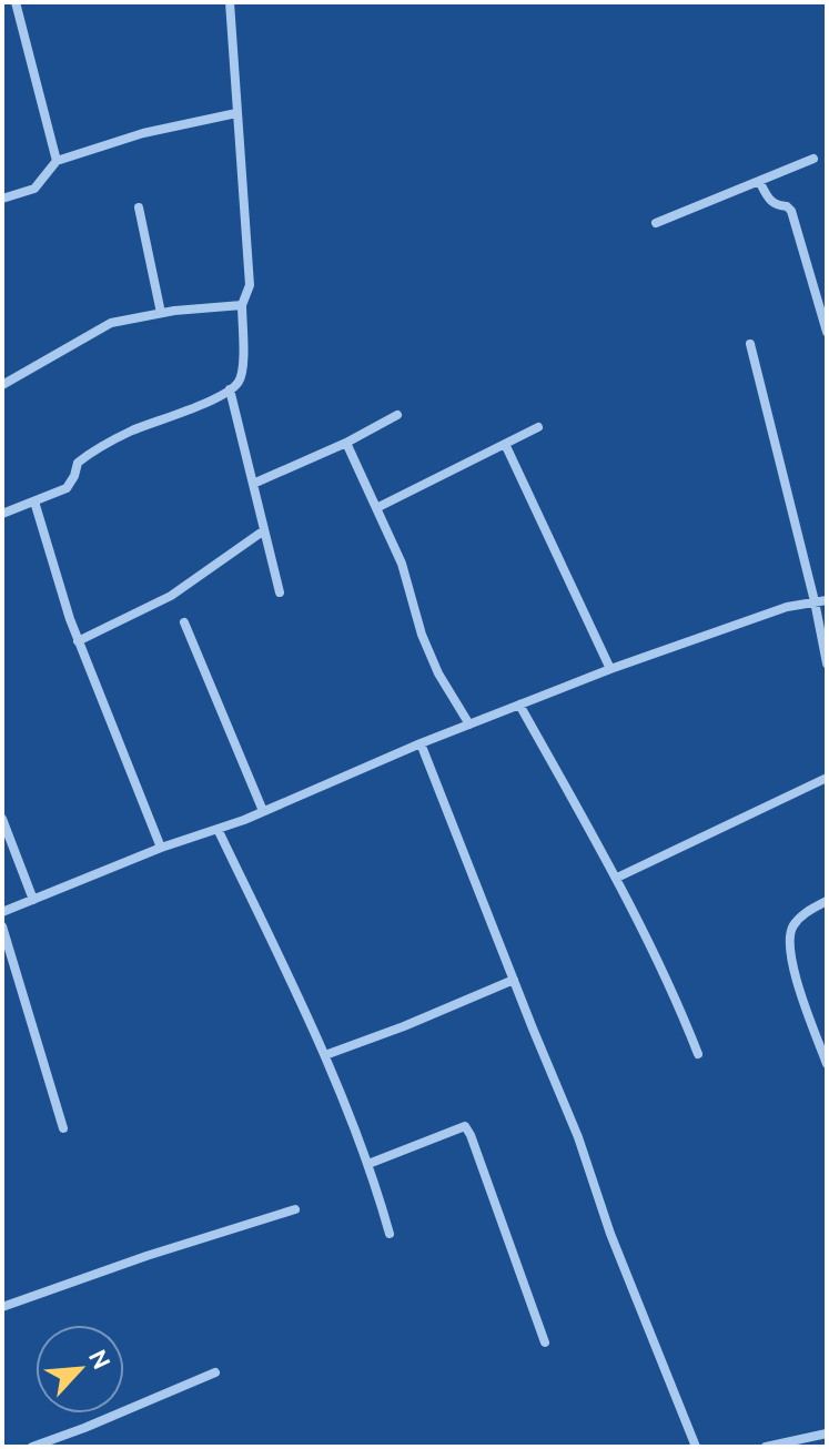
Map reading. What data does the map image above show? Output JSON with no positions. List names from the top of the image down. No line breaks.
{"north":"top right"}
